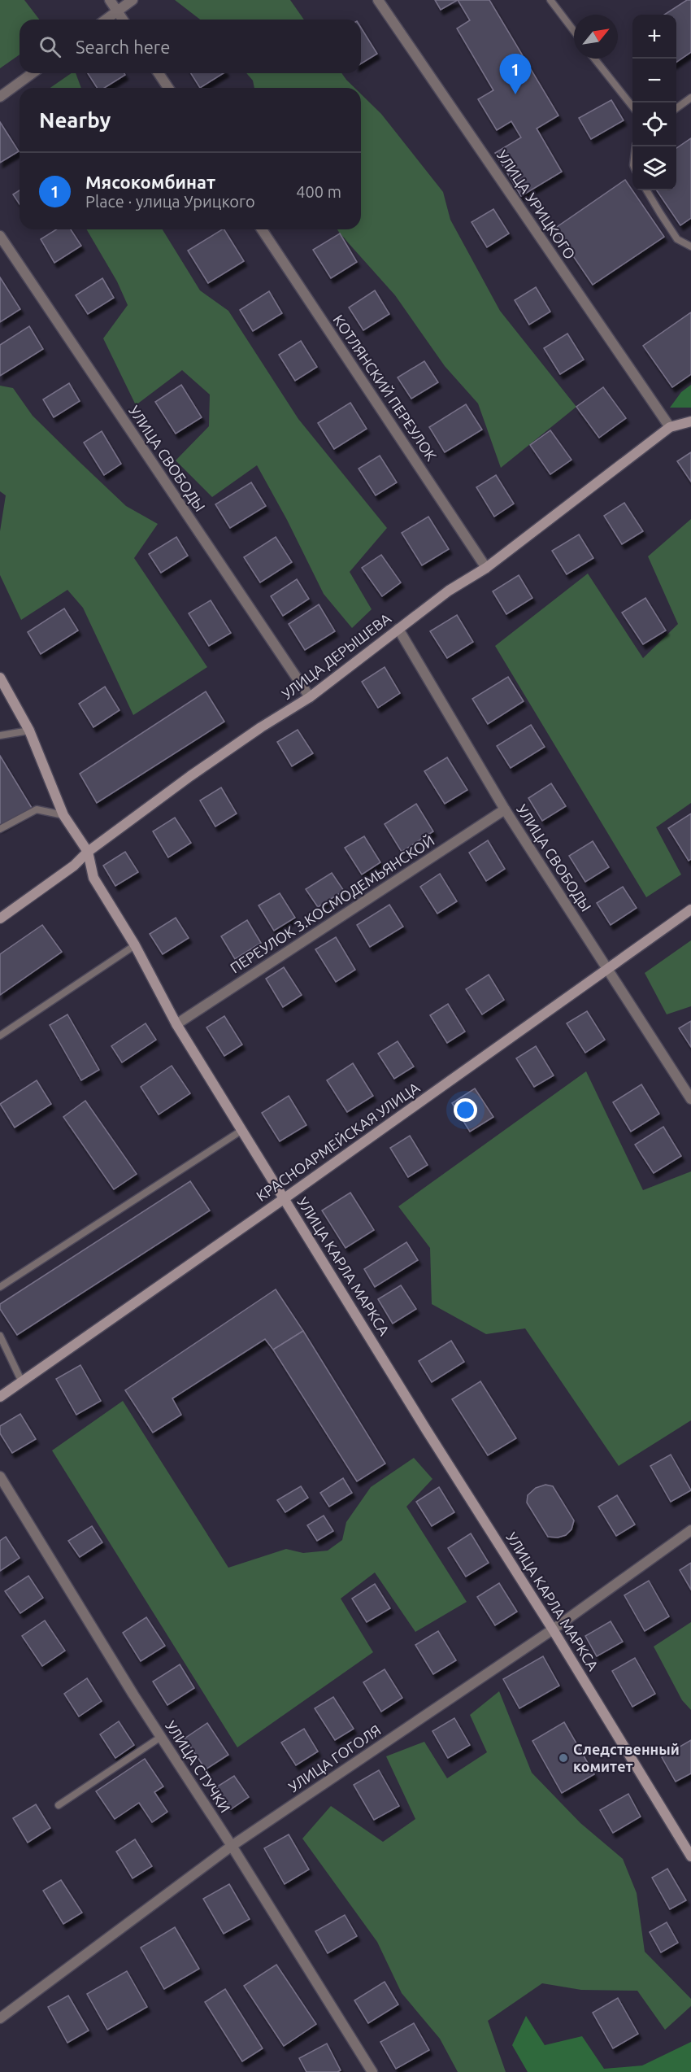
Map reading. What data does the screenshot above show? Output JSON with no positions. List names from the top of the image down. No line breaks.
{"streets":{"street":["УЛИЦА УРИЦКОГО","КОТЛЯНСКИЙ ПЕРЕУЛОК","УЛИЦА СВОБОДЫ","УЛИЦА ДЕРЫШЕВА","ПЕРЕУЛОК З.КОСМОДЕМЬЯНСКОЙ","КРАСНОАРМЕЙСКАЯ УЛИЦА","УЛИЦА КАРЛА МАРКСА","УЛИЦА ГОГОЛЯ","УЛИЦА СТУЧКИ"]},"crossings":[["УЛИЦА УРИЦКОГО","УЛИЦА ДЕРЫШЕВА"],["КОТЛЯНСКИЙ ПЕРЕУЛОК","УЛИЦА ДЕРЫШЕВА"],["УЛИЦА СВОБОДЫ","УЛИЦА ДЕРЫШЕВА"],["УЛИЦА СВОБОДЫ","ПЕРЕУЛОК З.КОСМОДЕМЬЯНСКОЙ"],["УЛИЦА СВОБОДЫ","КРАСНОАРМЕЙСКАЯ УЛИЦА"],["УЛИЦА ДЕРЫШЕВА","УЛИЦА КАРЛА МАРКСА"],["ПЕРЕУЛОК З.КОСМОДЕМЬЯНСКОЙ","УЛИЦА КАРЛА МАРКСА"],["КРАСНОАРМЕЙСКАЯ УЛИЦА","УЛИЦА КАРЛА МАРКСА"],["УЛИЦА КАРЛА МАРКСА","УЛИЦА ГОГОЛЯ"],["УЛИЦА ГОГОЛЯ","УЛИЦА СТУЧКИ"]],"places":["Следственный комитет"],"north":"top right","page":{"map_buttons":["+","−"],"search":"Search here","pins":"1","heading":"Nearby","list":[{"mark":"1","name":"Мясокомбинат","note":"Place · улица Урицкого","value":"400 m"}]}}
